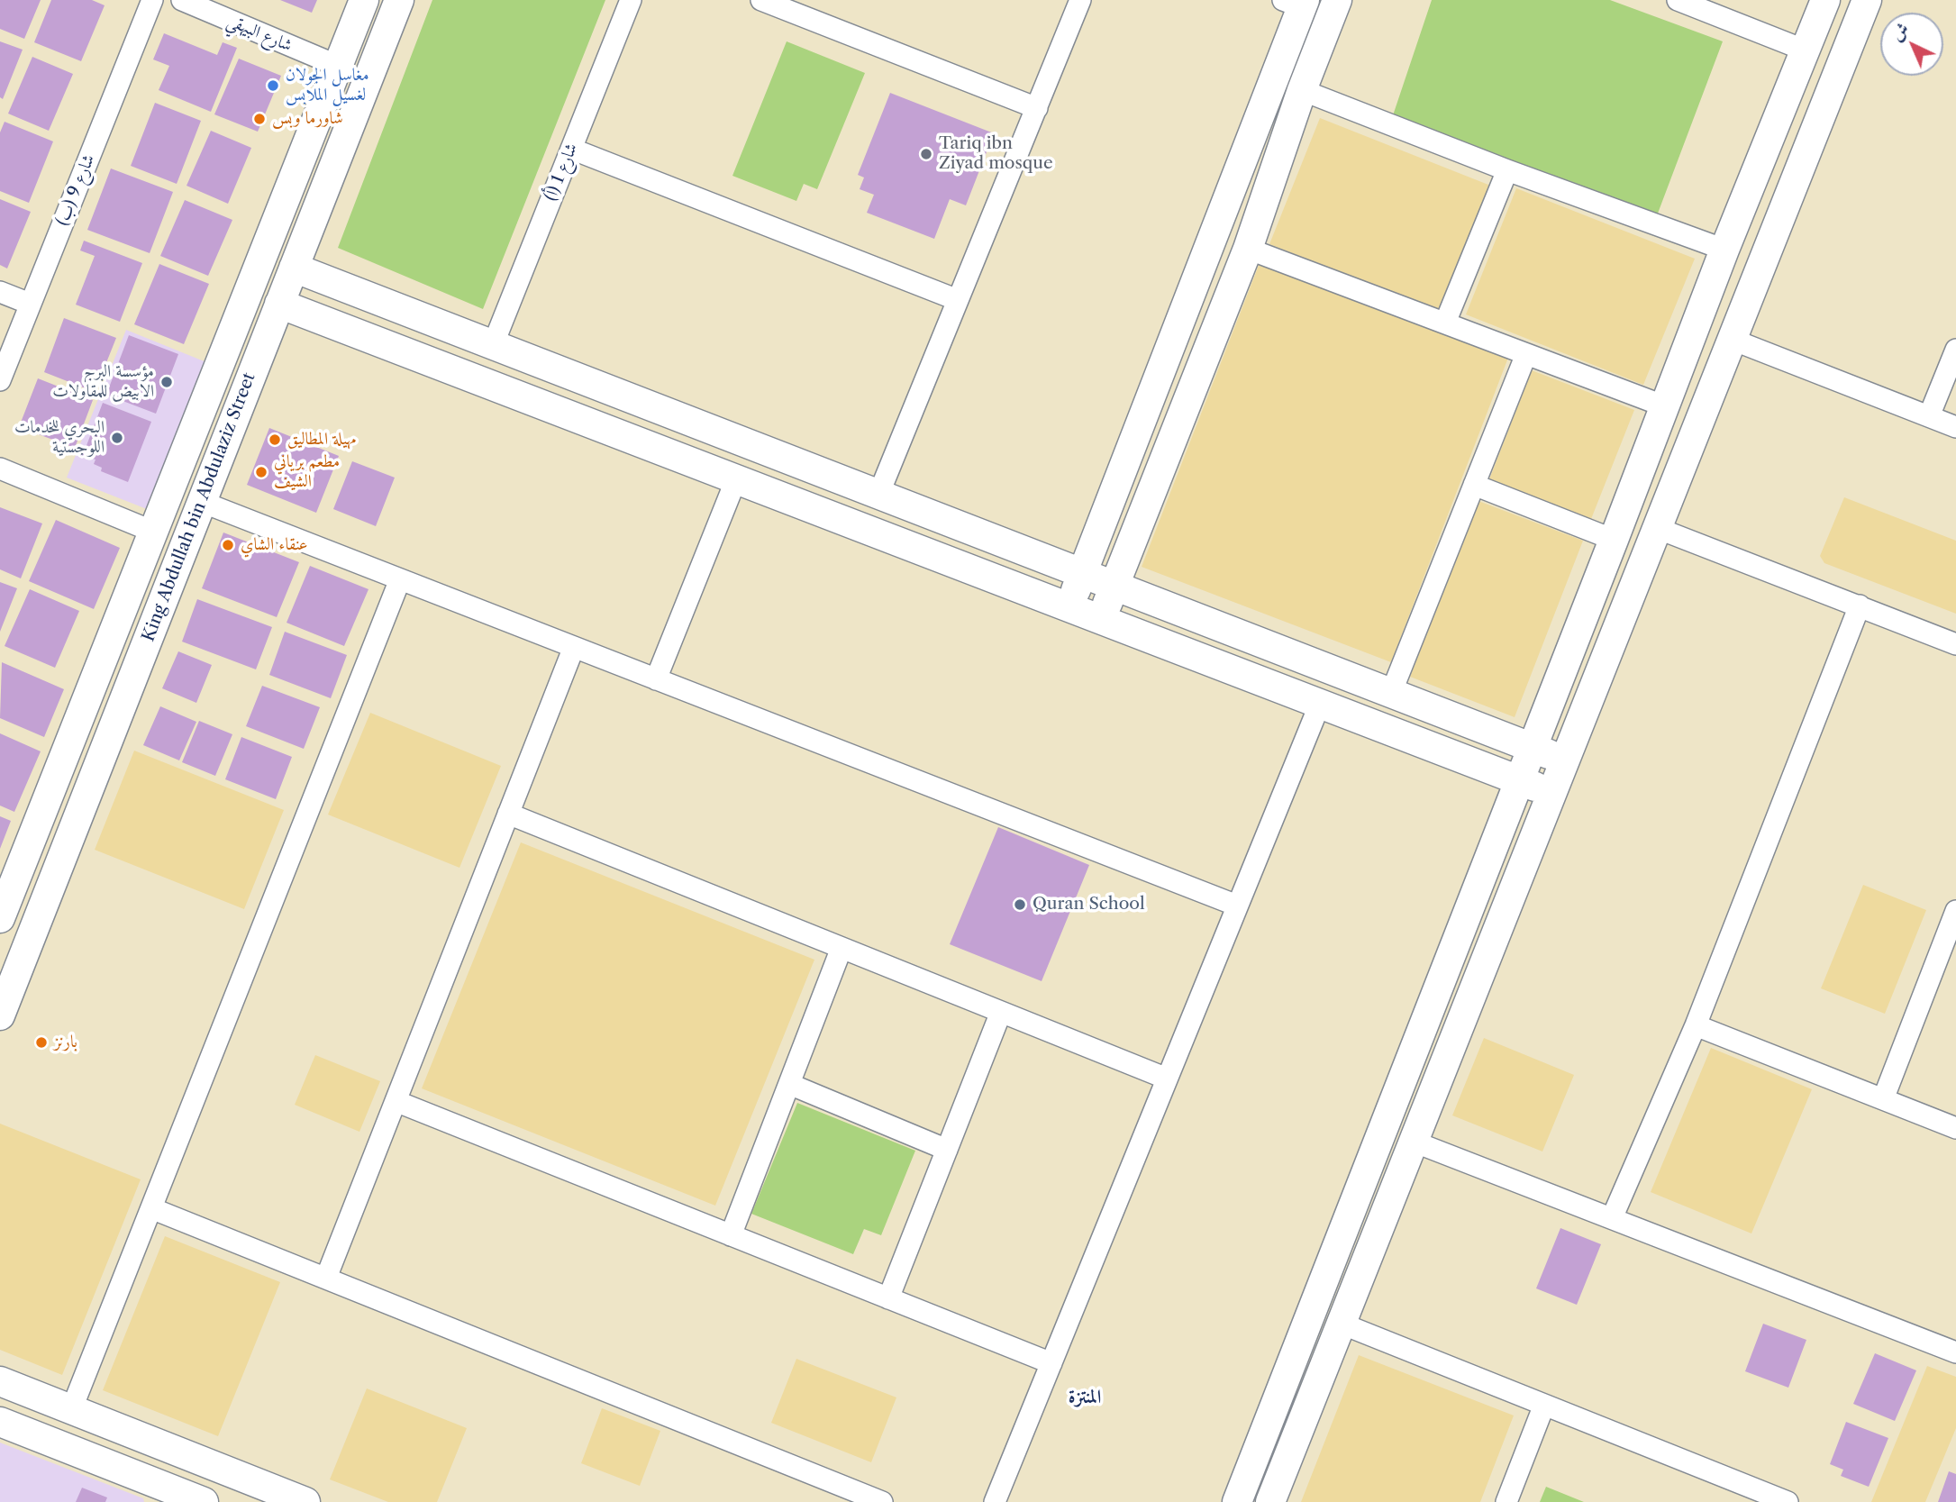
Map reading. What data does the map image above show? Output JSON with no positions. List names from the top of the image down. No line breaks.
{"streets":{"main road":["King Abdullah bin Abdulaziz Street"],"street":["شارع البيهقي","شارع 1 (أ)","شارع 9 (ب)"]},"crossings":[["شارع البيهقي","King Abdullah bin Abdulaziz Street"]],"districts":["المنتزة"],"places":["مغاسل الجولان لغسيل الملابس","شاورما وبس","Tariq ibn Ziyad mosque","مؤسسة البرج الابيض للمقاولات","البحري للخدمات اللوجستية","مهيلة المطاليق","مطعم برياني الشيف","عنقاء الشاي","Quran School","بارنز"],"north":"top left"}
